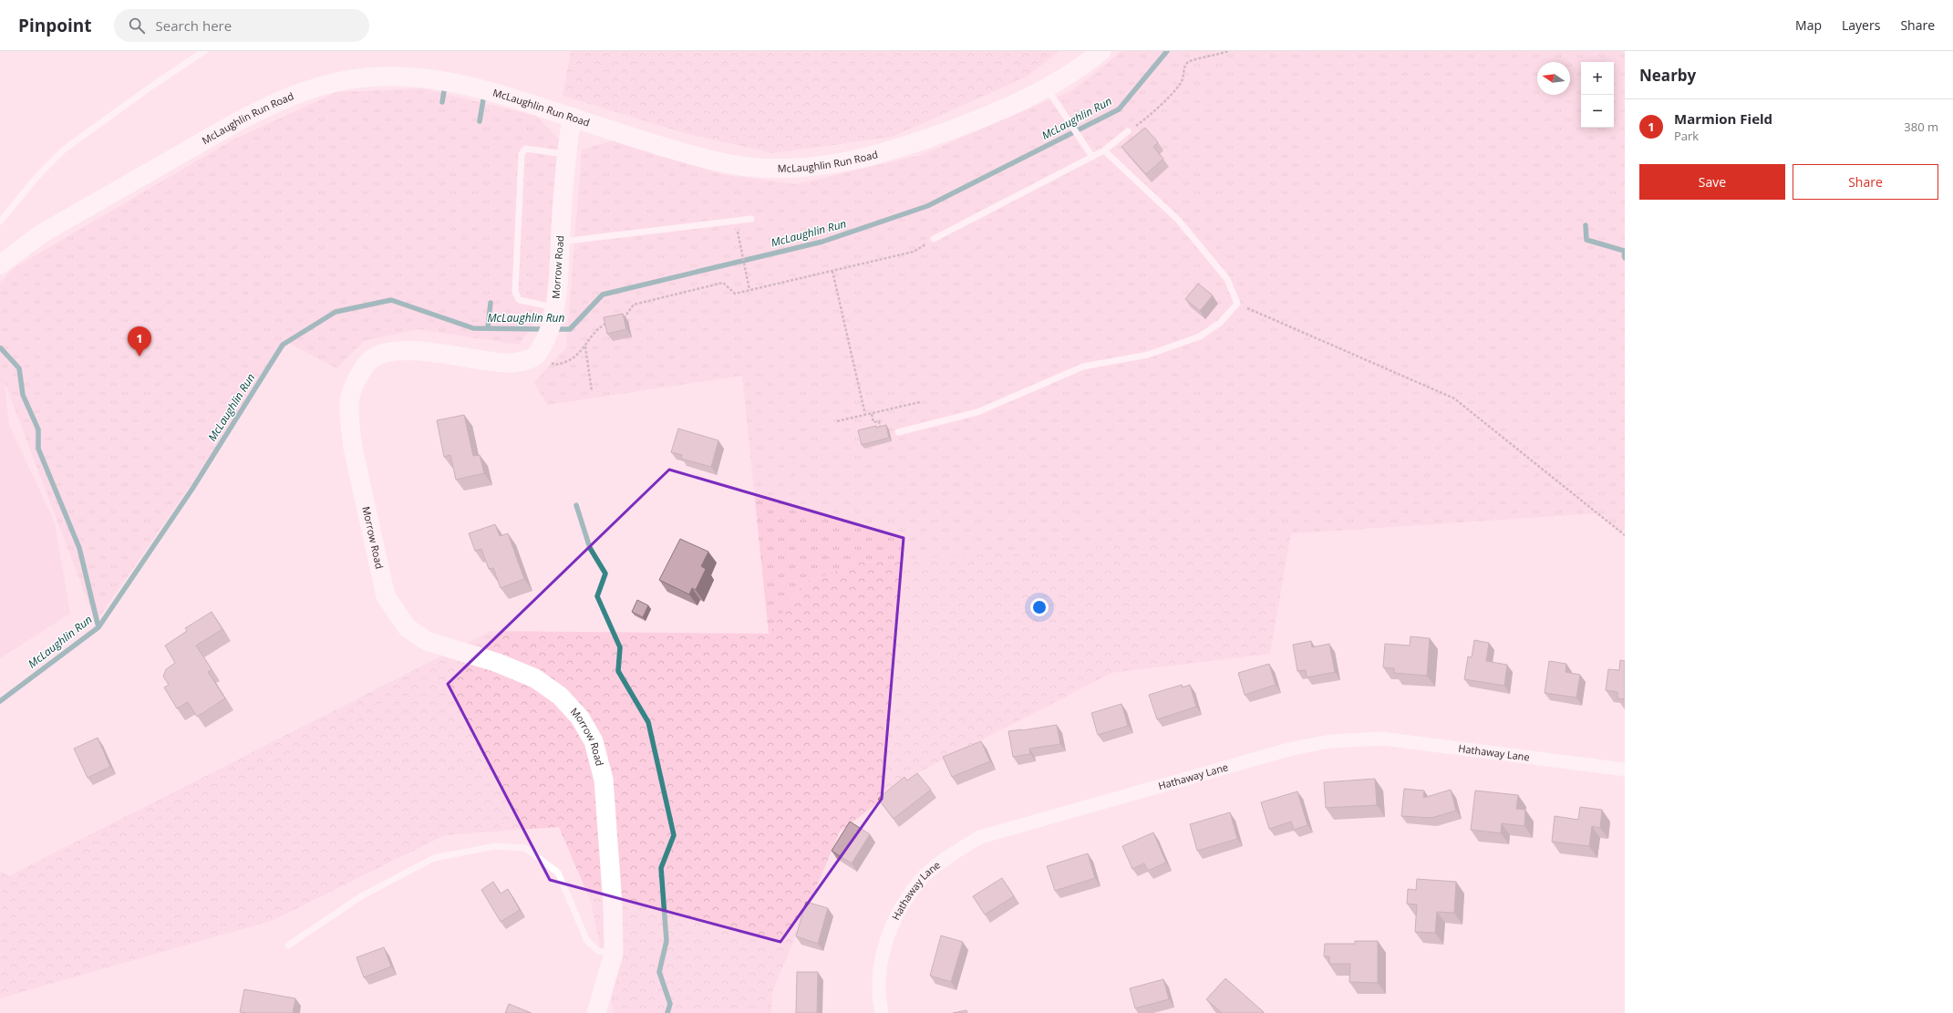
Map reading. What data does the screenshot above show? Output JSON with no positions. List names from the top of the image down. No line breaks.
{"streets":{"main road":["McLaughlin Run Road","Morrow Road"],"street":["Hathaway Lane"]},"crossings":[["McLaughlin Run Road","Morrow Road"]],"water":["McLaughlin Run"],"north":"left","page":{"header":"Pinpoint","search":"Search here","nav":["Map","Layers","Share"],"heading":"Nearby","map_buttons":["+","−"],"list":[{"mark":"1","name":"Marmion Field","note":"Park","value":"380 m"}],"buttons":["Save","Share"],"pins":"1"}}
